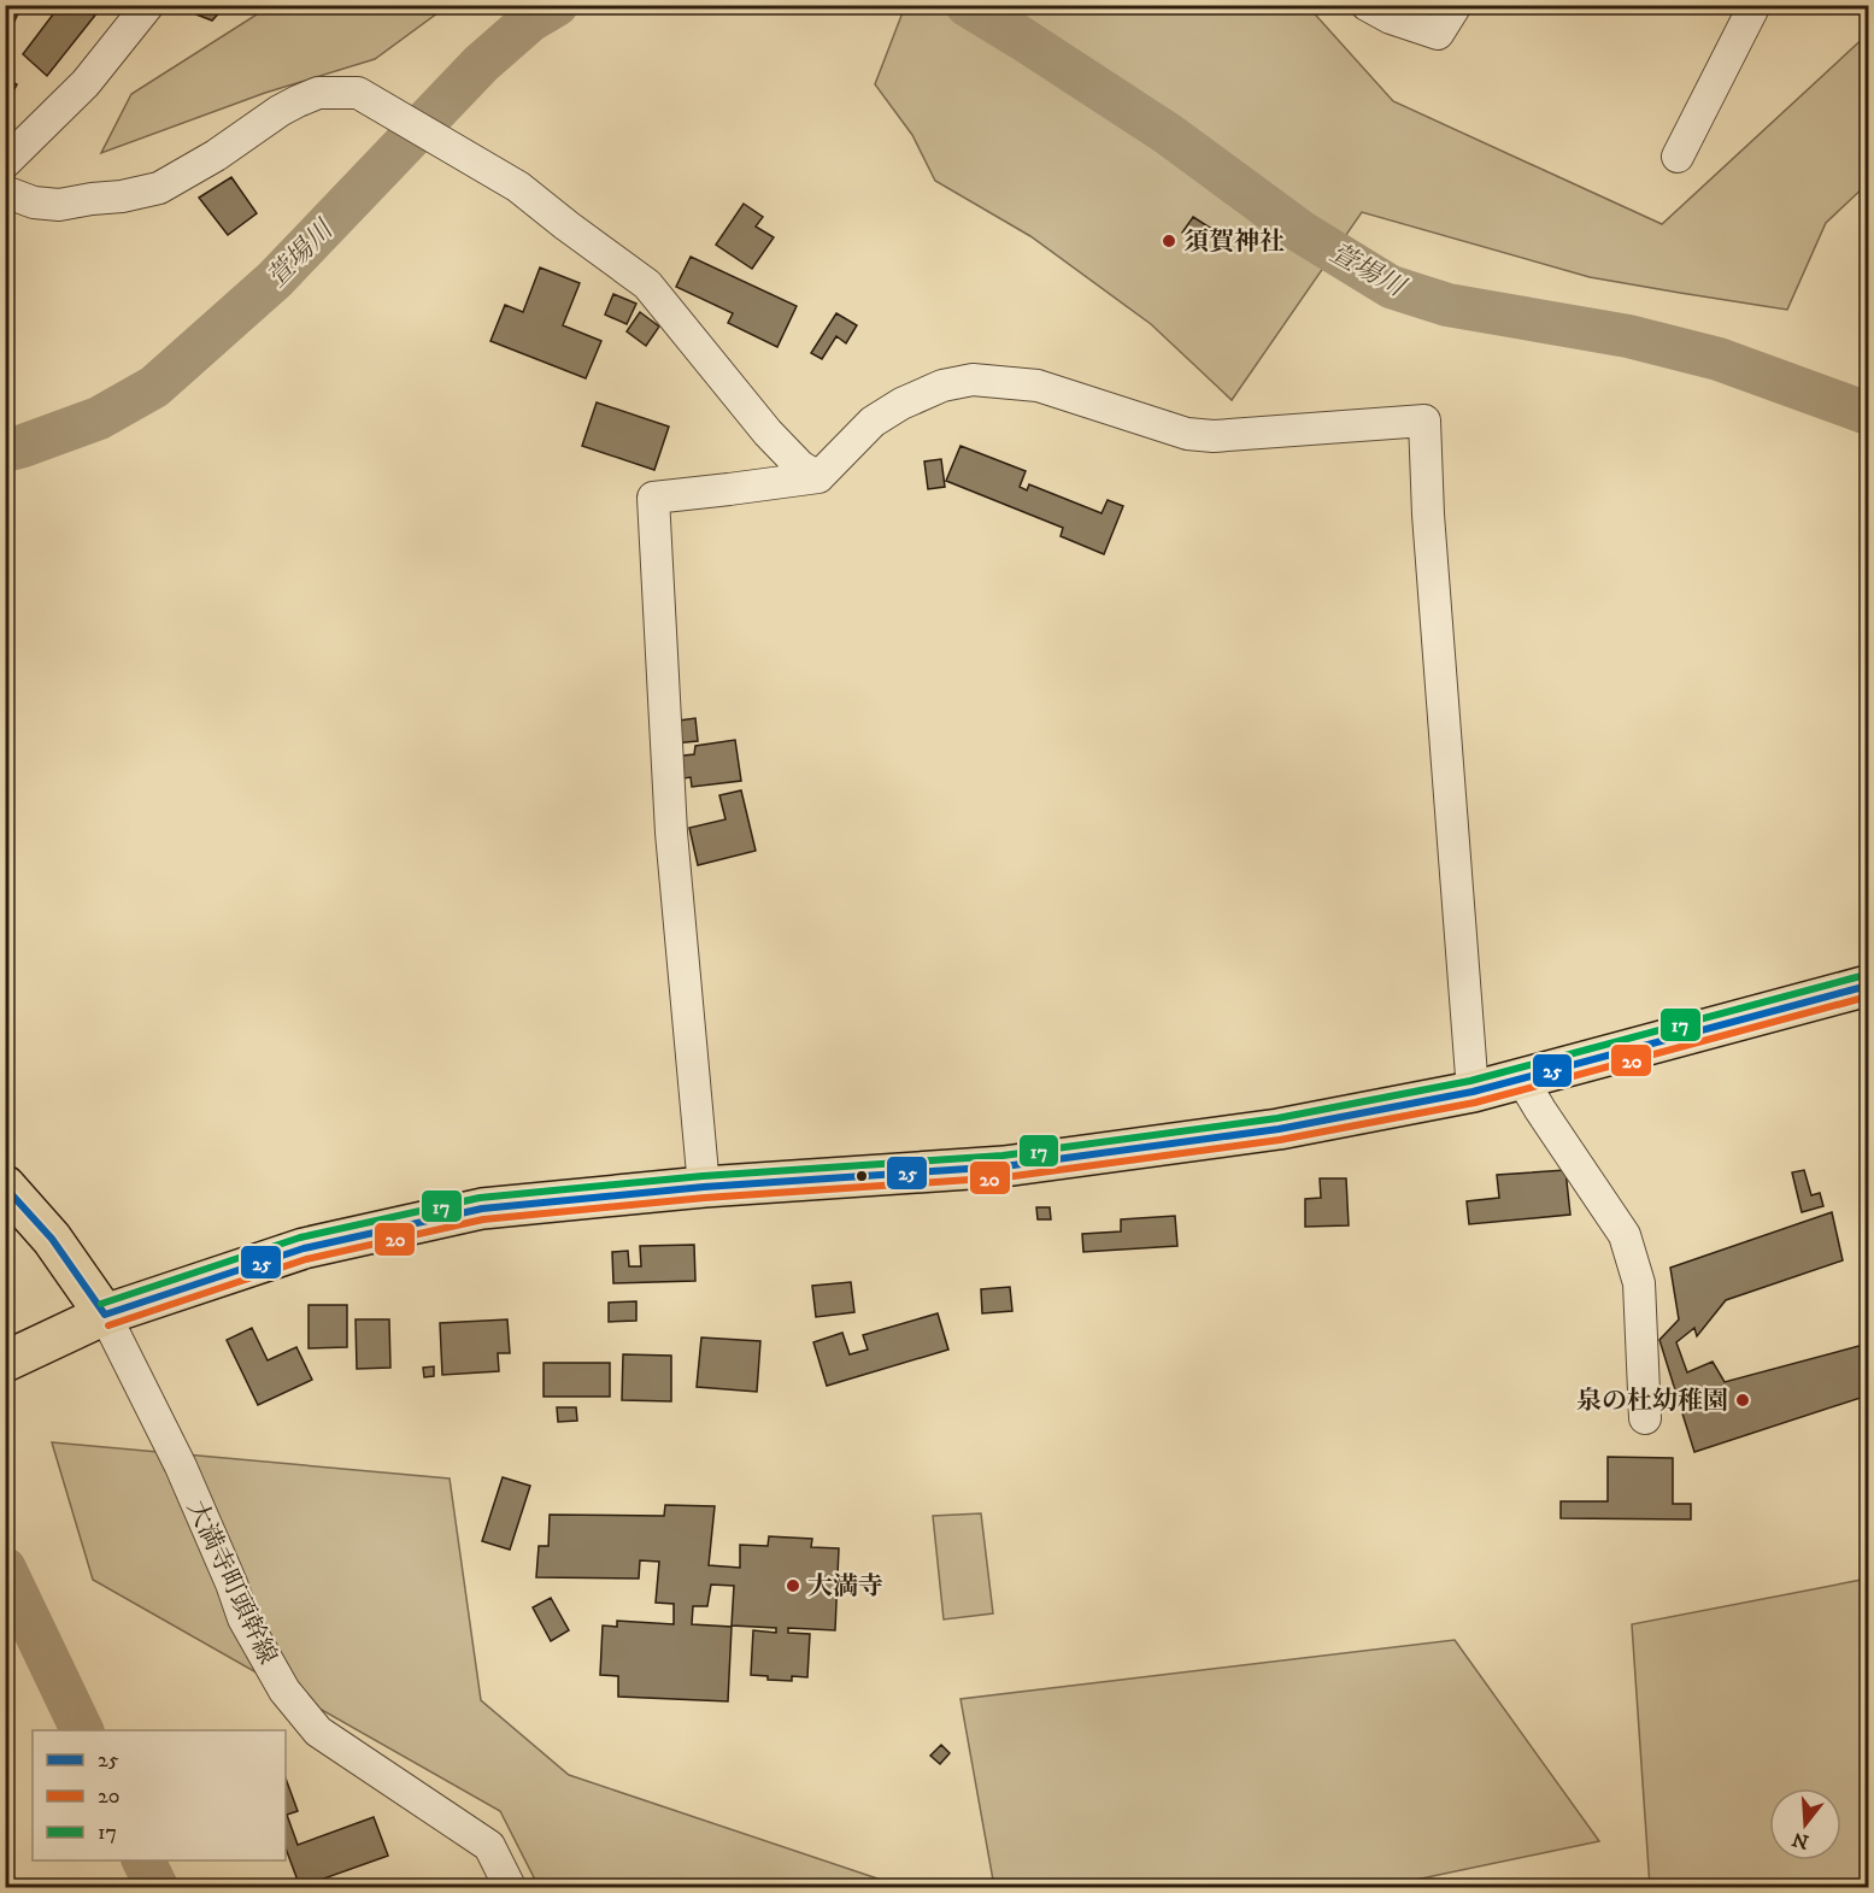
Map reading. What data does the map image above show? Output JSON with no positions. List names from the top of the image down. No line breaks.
{"streets":{"street":["大満寺町頭幹線"]},"water":["萱場川"],"places":["須賀神社","泉の杜幼稚園","大満寺"],"lines":["transit line 17","transit line 25","transit line 20"],"legend":["25","20","17"],"north":"bottom"}
